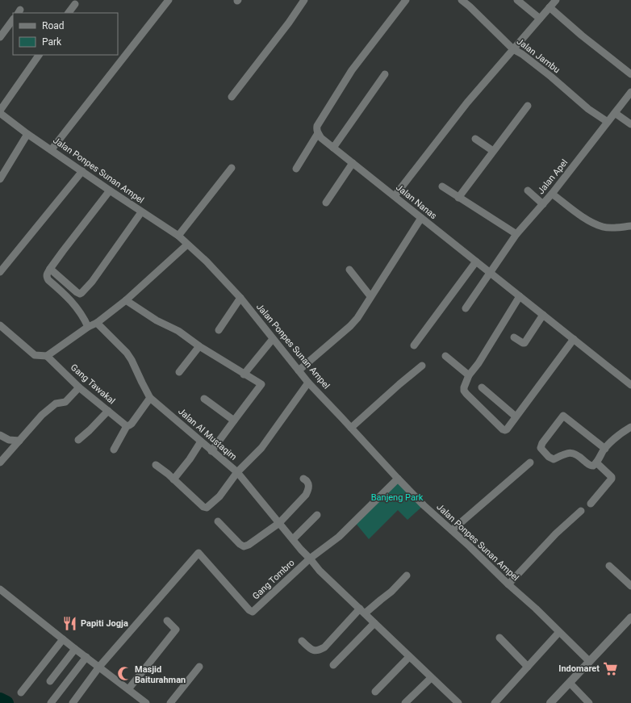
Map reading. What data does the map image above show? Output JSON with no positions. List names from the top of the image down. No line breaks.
{"streets":{"street":["Jalan Jambu","Jalan Ponpes Sunan Ampel","Jalan Apel","Jalan Nanas","Gang Tawakal","Jalan Al Mustaqim","Gang Tombro"]},"crossings":[["Jalan Jambu","Jalan Apel"],["Jalan Apel","Jalan Nanas"],["Jalan Al Mustaqim","Gang Tombro"]],"parks":["Banjeng Park"],"places":{"restaurant":["Papiti Jogja"],"supermarket":["Indomaret"],"mosque":["Masjid Baiturahman"]},"legend":["Road","Park"]}
